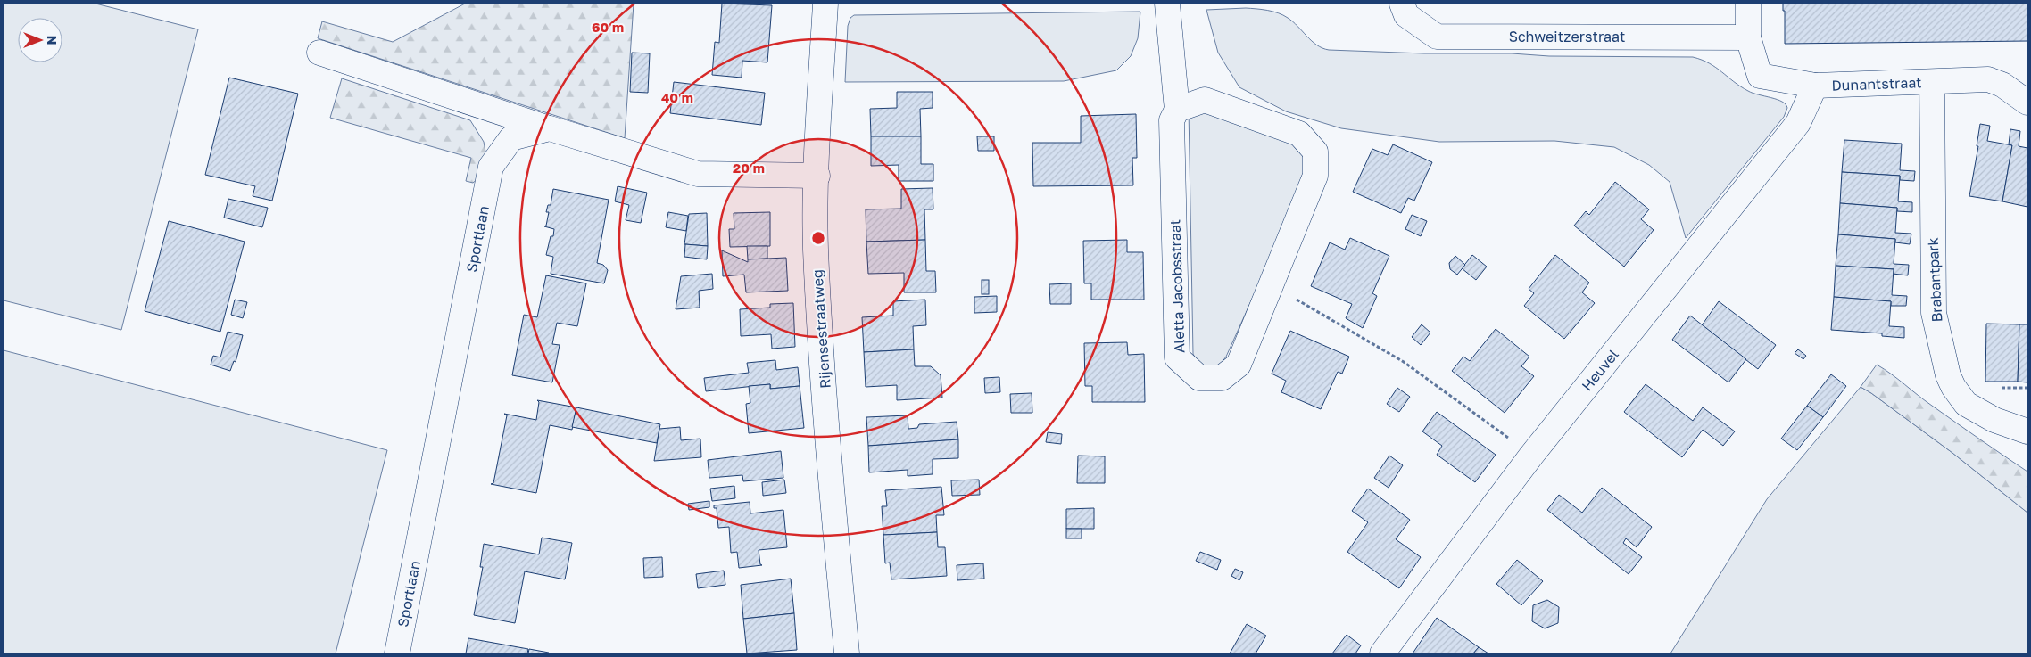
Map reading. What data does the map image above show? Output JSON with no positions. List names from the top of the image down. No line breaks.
{"streets":{"street":["Schweitzerstraat","Dunantstraat","Sportlaan","Brabantpark","Aletta Jacobsstraat","Rijensestraatweg","Heuvel"]},"crossings":[["Schweitzerstraat","Dunantstraat"],["Dunantstraat","Brabantpark"],["Dunantstraat","Heuvel"]],"north":"right","rings":["60 m","40 m","20 m"]}
